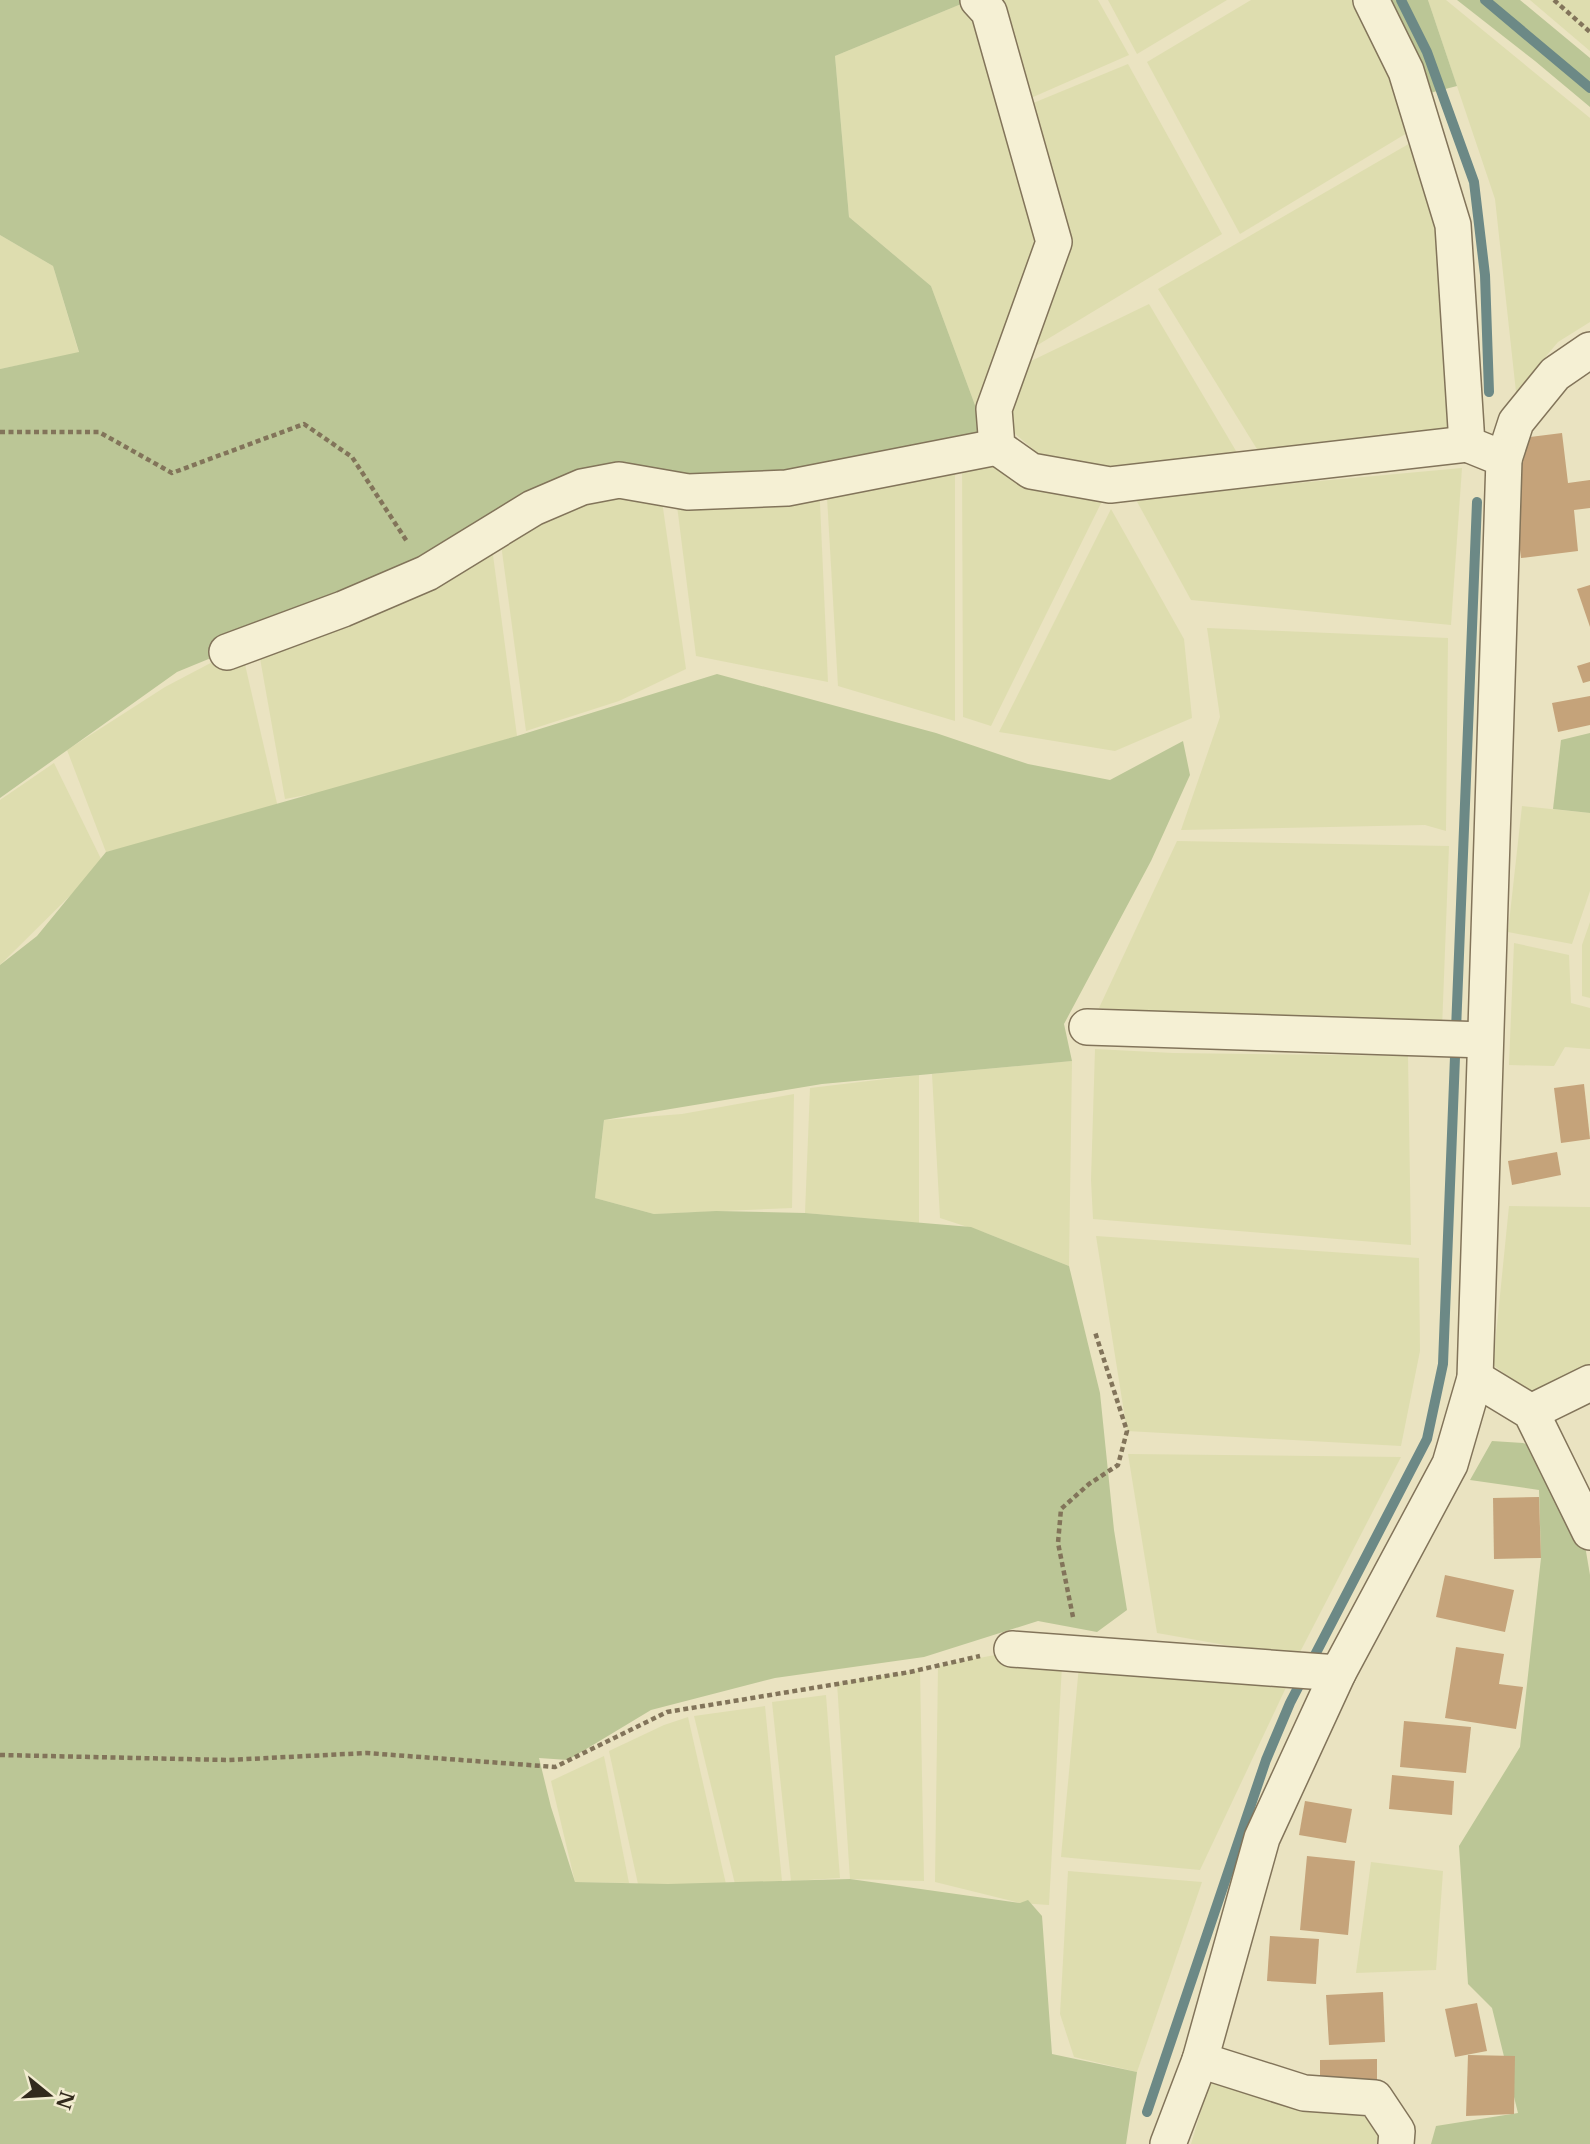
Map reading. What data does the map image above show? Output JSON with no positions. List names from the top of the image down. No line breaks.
{"north":"right"}
